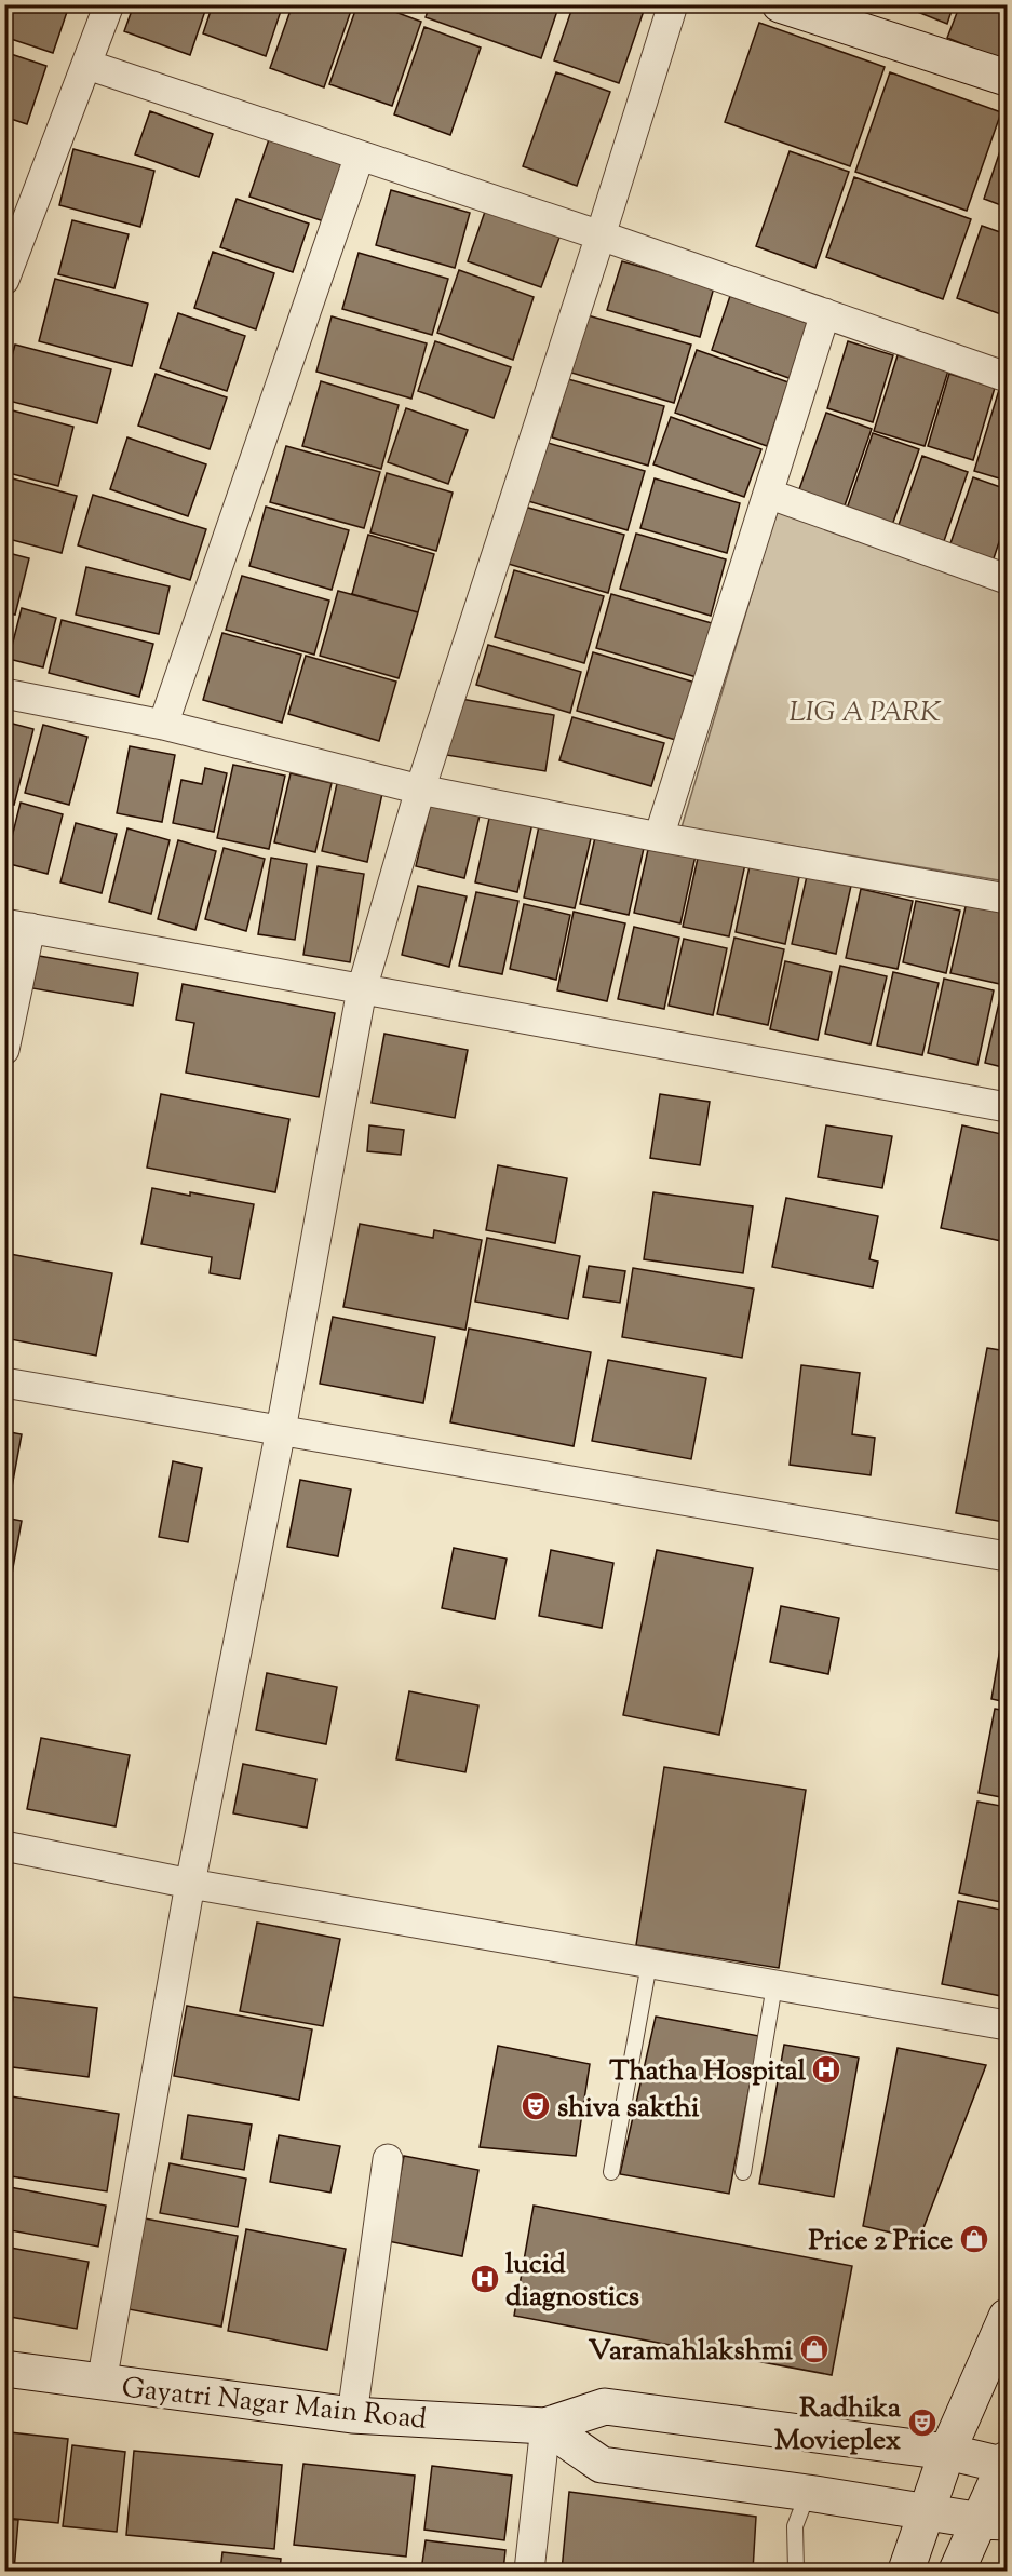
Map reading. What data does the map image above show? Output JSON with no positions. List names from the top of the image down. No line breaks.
{"streets":{"street":["Gayatri Nagar Main Road"]},"parks":["LIG A PARK"],"places":{"hospital":["Thatha Hospital","lucid diagnostics"],"theatre":["shiva sakthi","Radhika Movieplex"],"shop":["Price 2 Price","Varamahlakshmi"]}}
